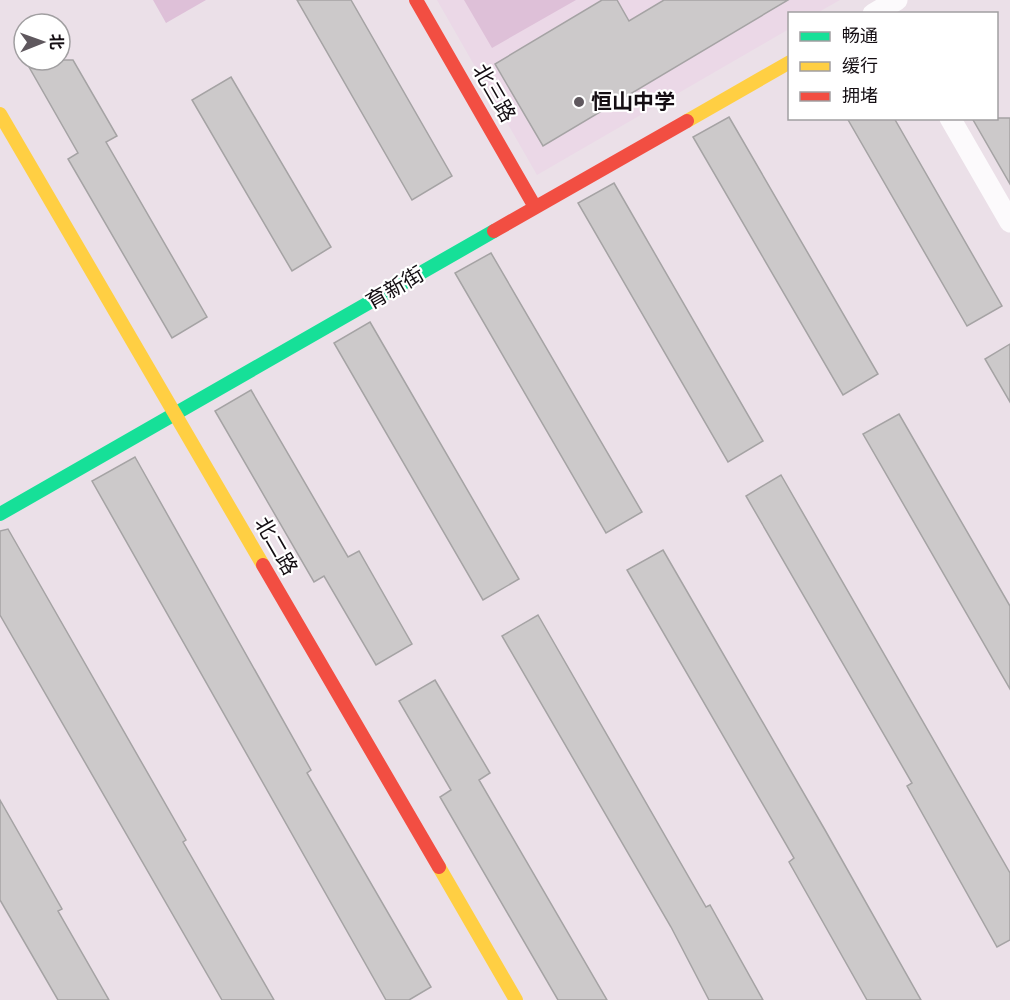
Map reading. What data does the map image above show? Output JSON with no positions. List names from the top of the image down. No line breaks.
{"streets":{"street":["北三路","育新街","北二路"]},"crossings":[["北三路","育新街"],["育新街","北二路"]],"places":["恒山中学"],"legend":["畅通","缓行","拥堵"],"north":"right"}
